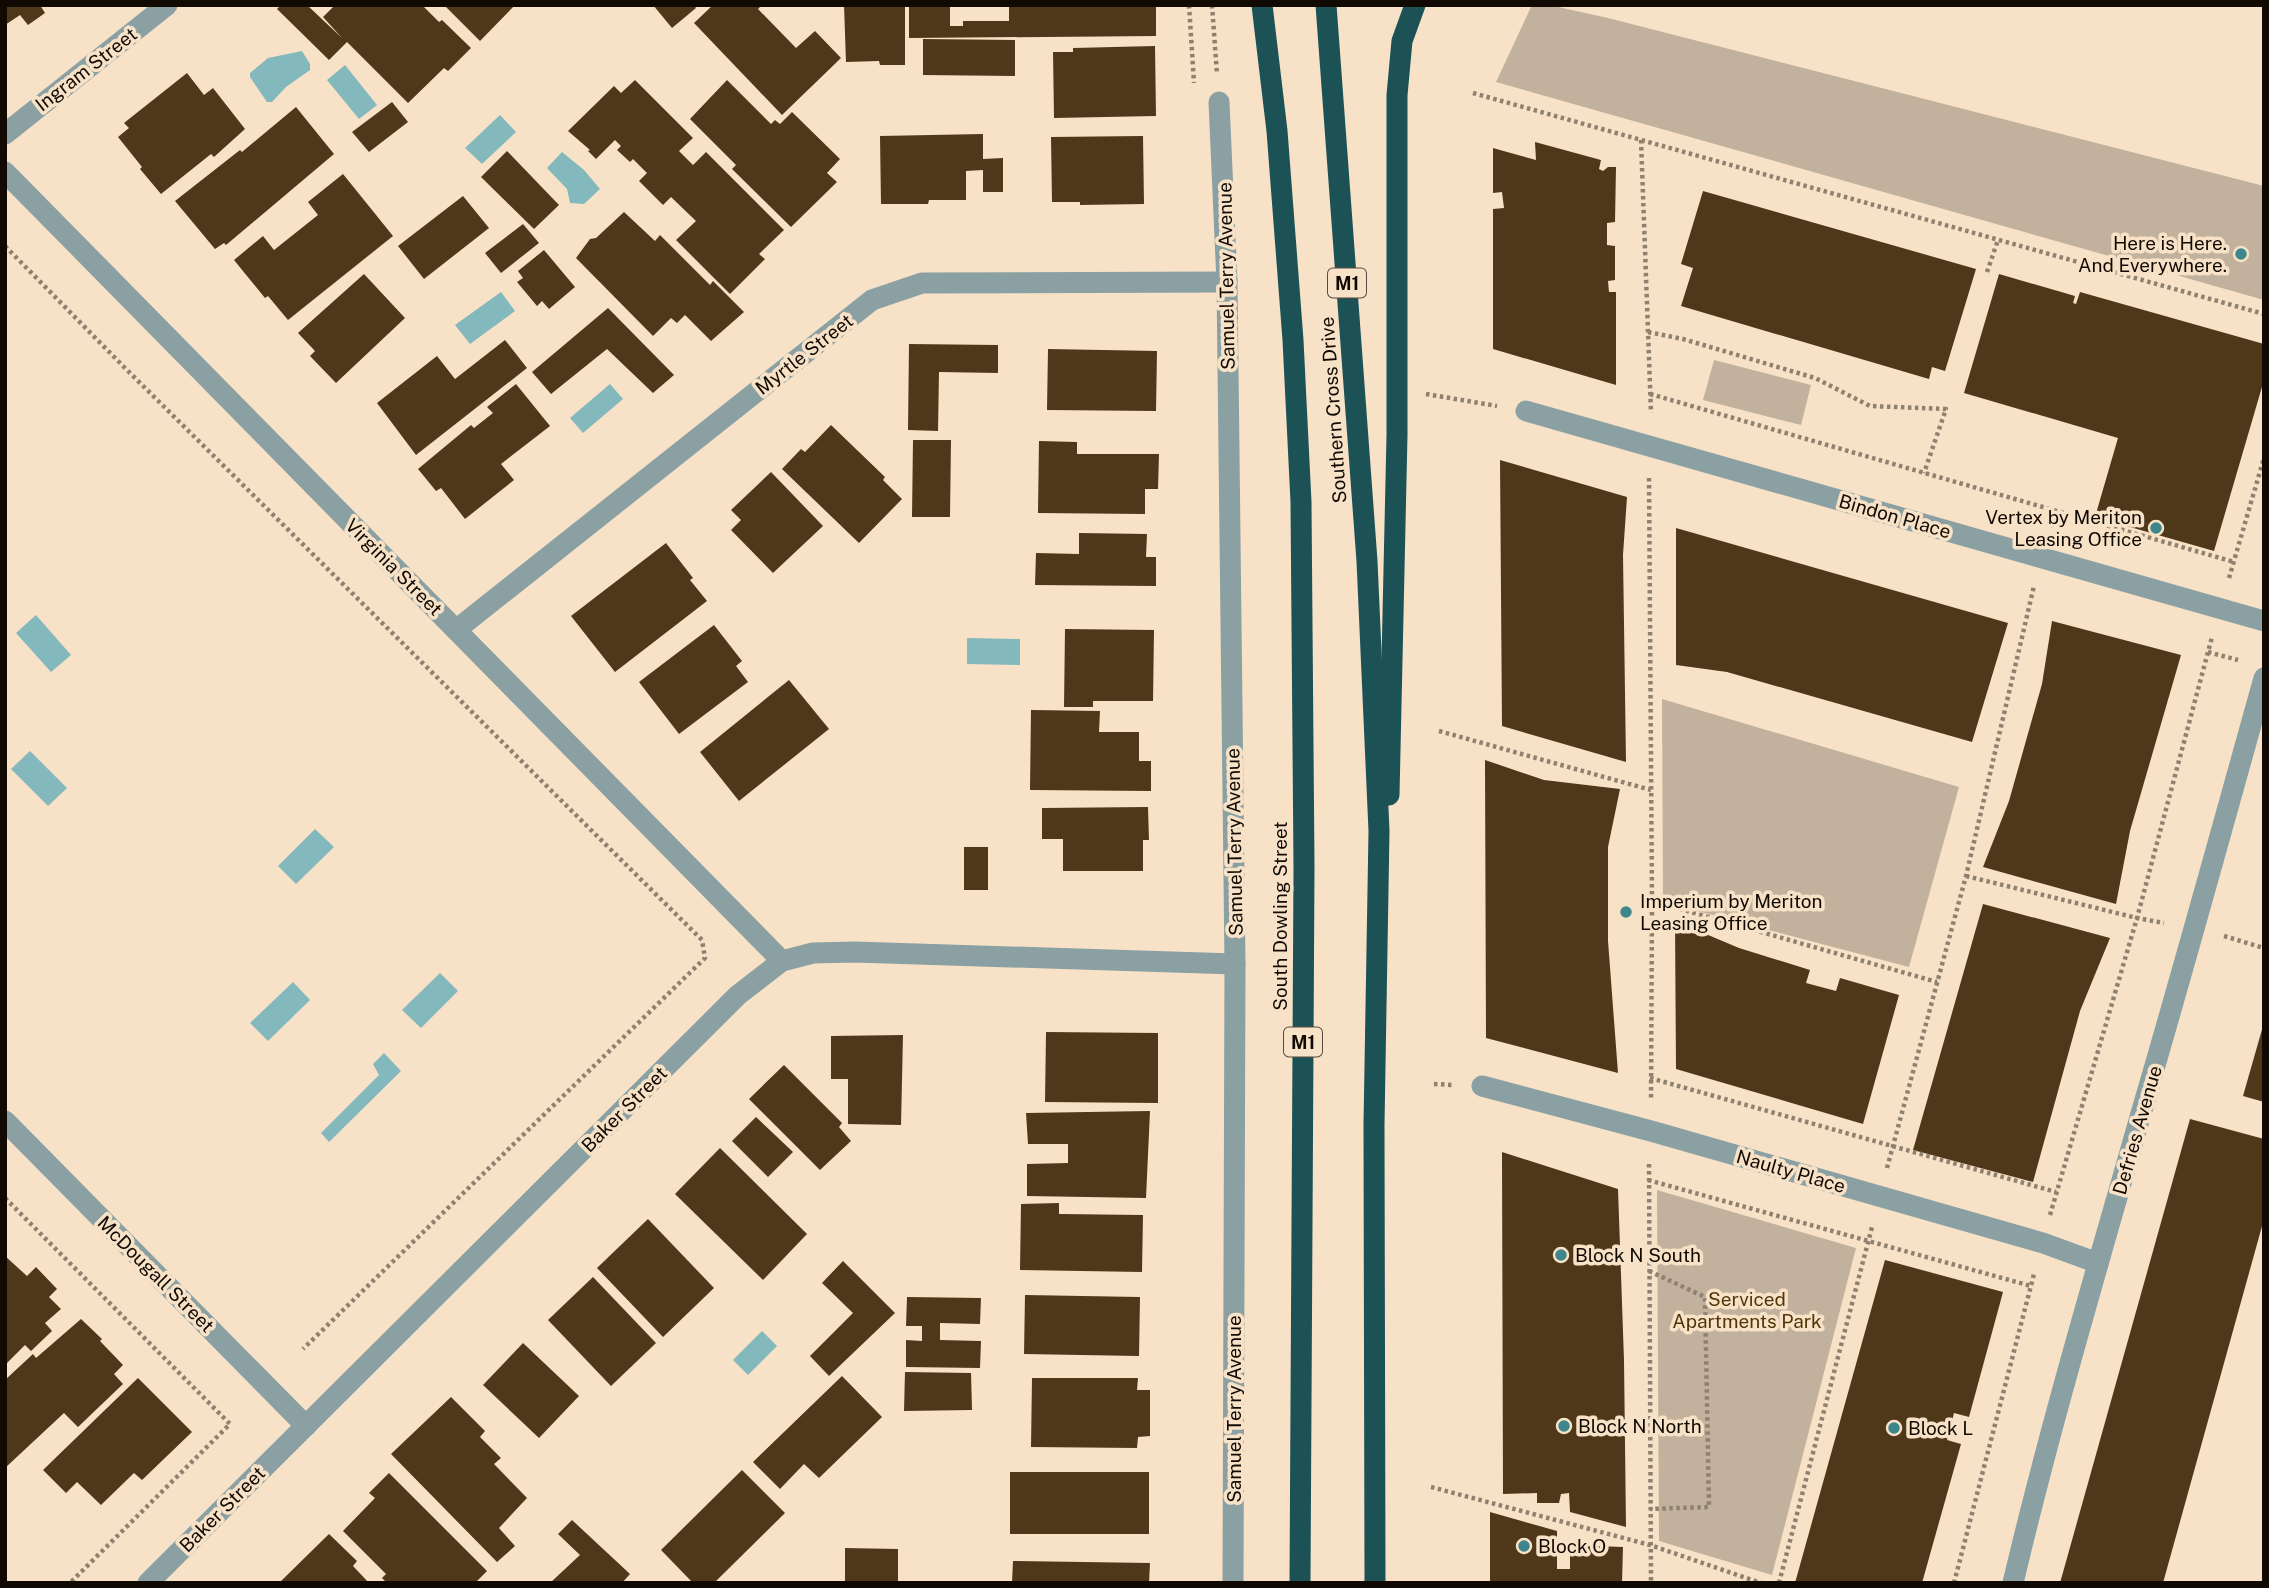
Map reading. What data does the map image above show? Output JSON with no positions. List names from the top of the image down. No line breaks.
{"streets":{"highway":["M1","Southern Cross Drive","South Dowling Street"],"street":["Ingram Street","Samuel Terry Avenue","Myrtle Street","Bindon Place","Virginia Street","Baker Street","Defries Avenue","Naulty Place","McDougall Street"]},"crossings":[["Samuel Terry Avenue","Myrtle Street"],["Samuel Terry Avenue","Baker Street"],["M1","Southern Cross Drive"],["Myrtle Street","Virginia Street"],["Southern Cross Drive","South Dowling Street"],["Virginia Street","Baker Street"],["Baker Street","McDougall Street"],["Defries Avenue","Naulty Place"]],"parks":["Serviced Apartments Park"],"places":["Here is Here. And Everywhere.","Vertex by Meriton Leasing Office","Imperium by Meriton Leasing Office","Block N South","Block N North","Block L","Block O"]}
